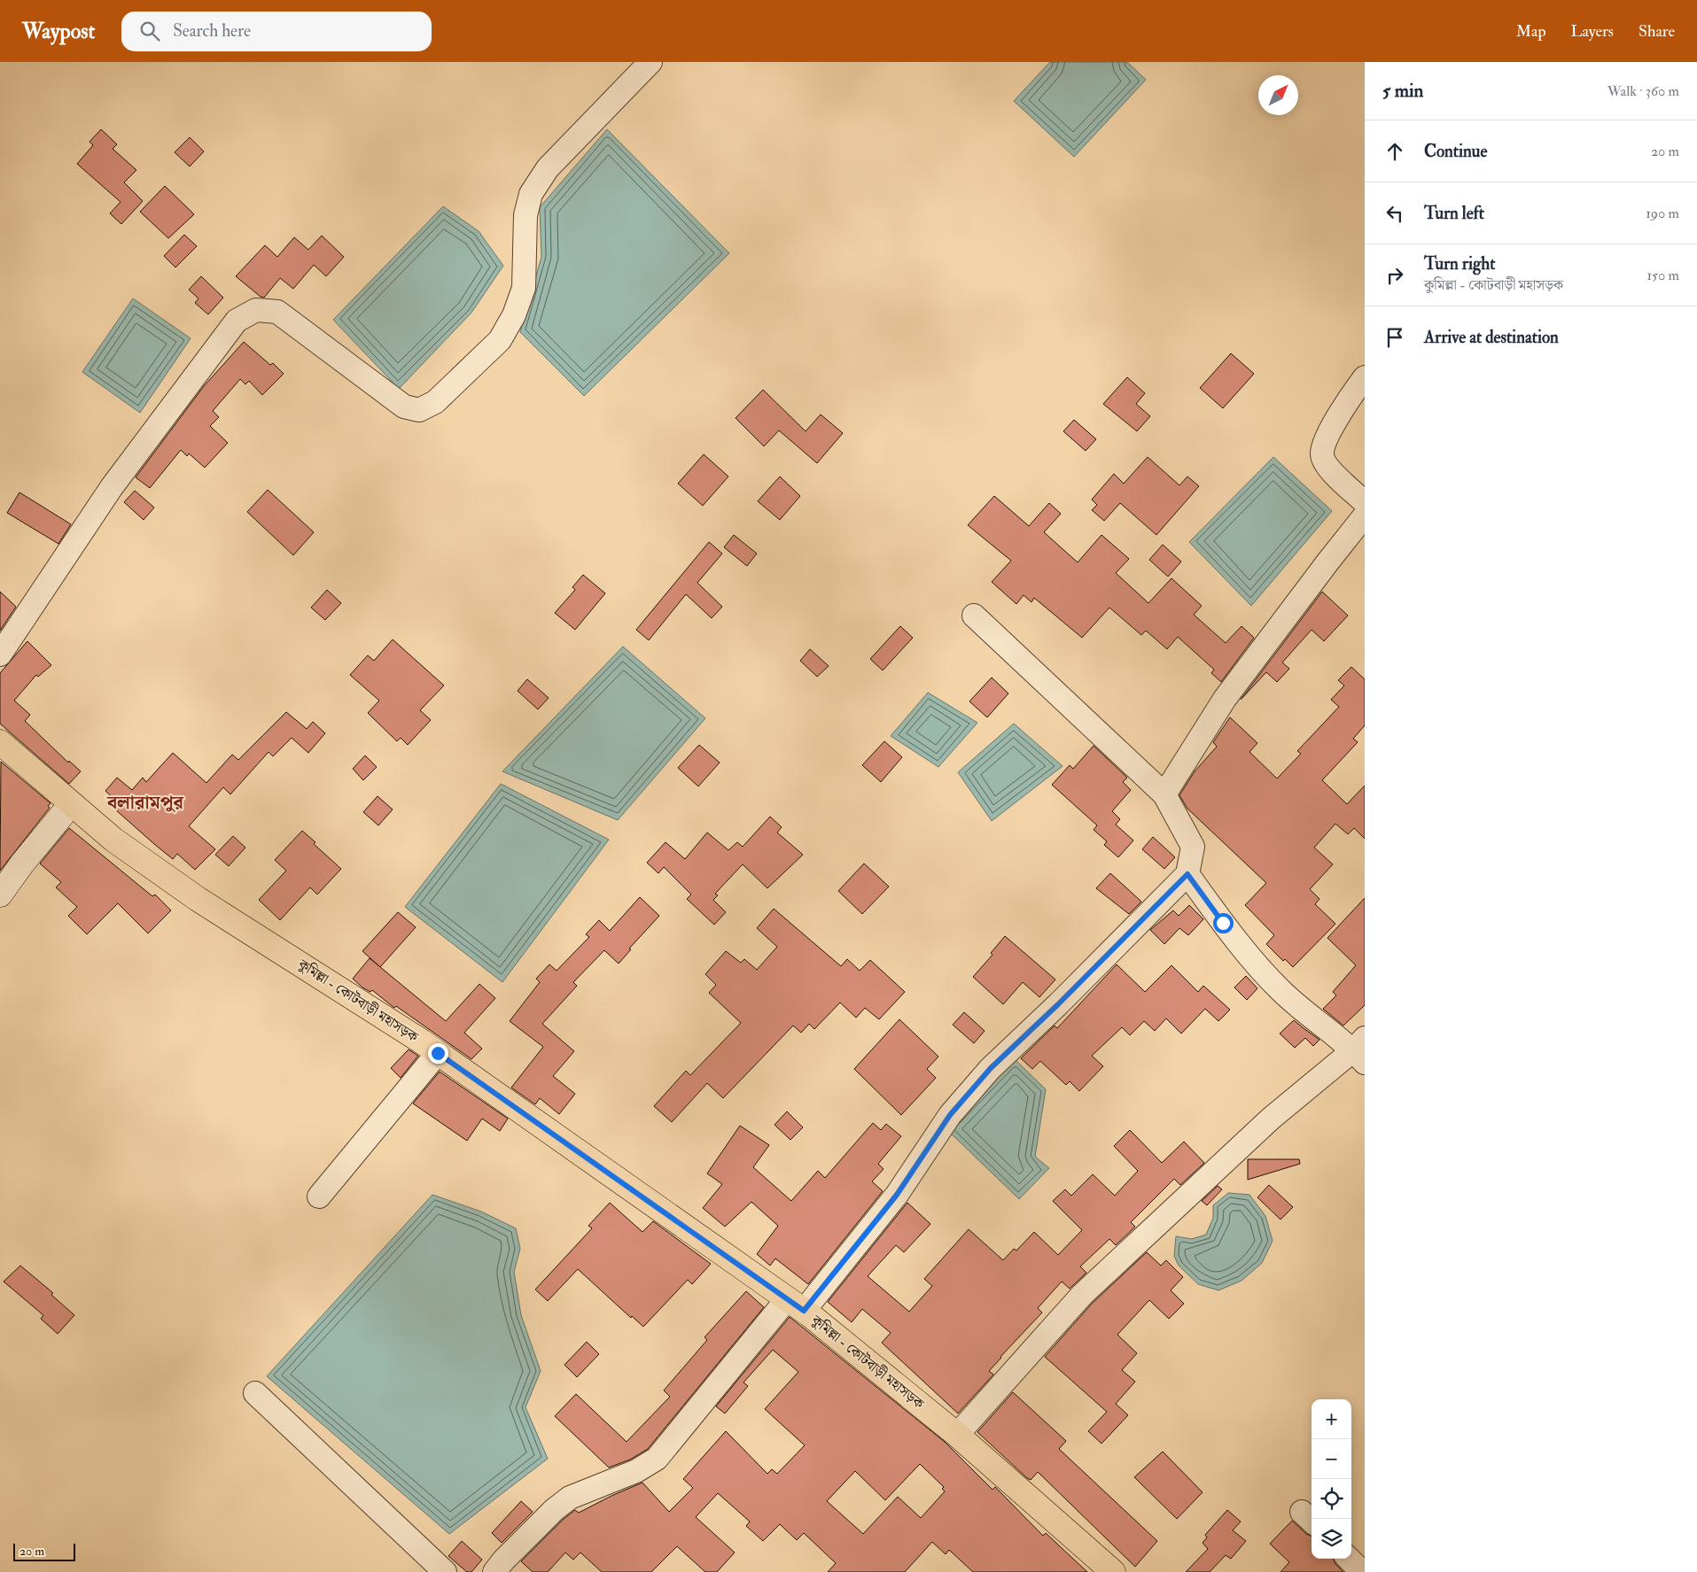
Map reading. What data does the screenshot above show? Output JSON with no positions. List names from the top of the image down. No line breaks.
{"streets":{"main road":["কুমিল্লা - কোটবাড়ী মহাসড়ক"]},"districts":["বলারামপুর"],"scale_bar":"20 m","north":"top right","page":{"header":"Waypost","search":"Search here","nav":["Map","Layers","Share"],"heading":["5 min","Walk · 360 m"],"list":[["Continue","20 m"],["Turn left","190 m"],["Turn right","কুমিল্লা - কোটবাড়ী মহাসড়ক","150 m"],"Arrive at destination"],"map_buttons":["+","−"],"scale":"20 m"}}
